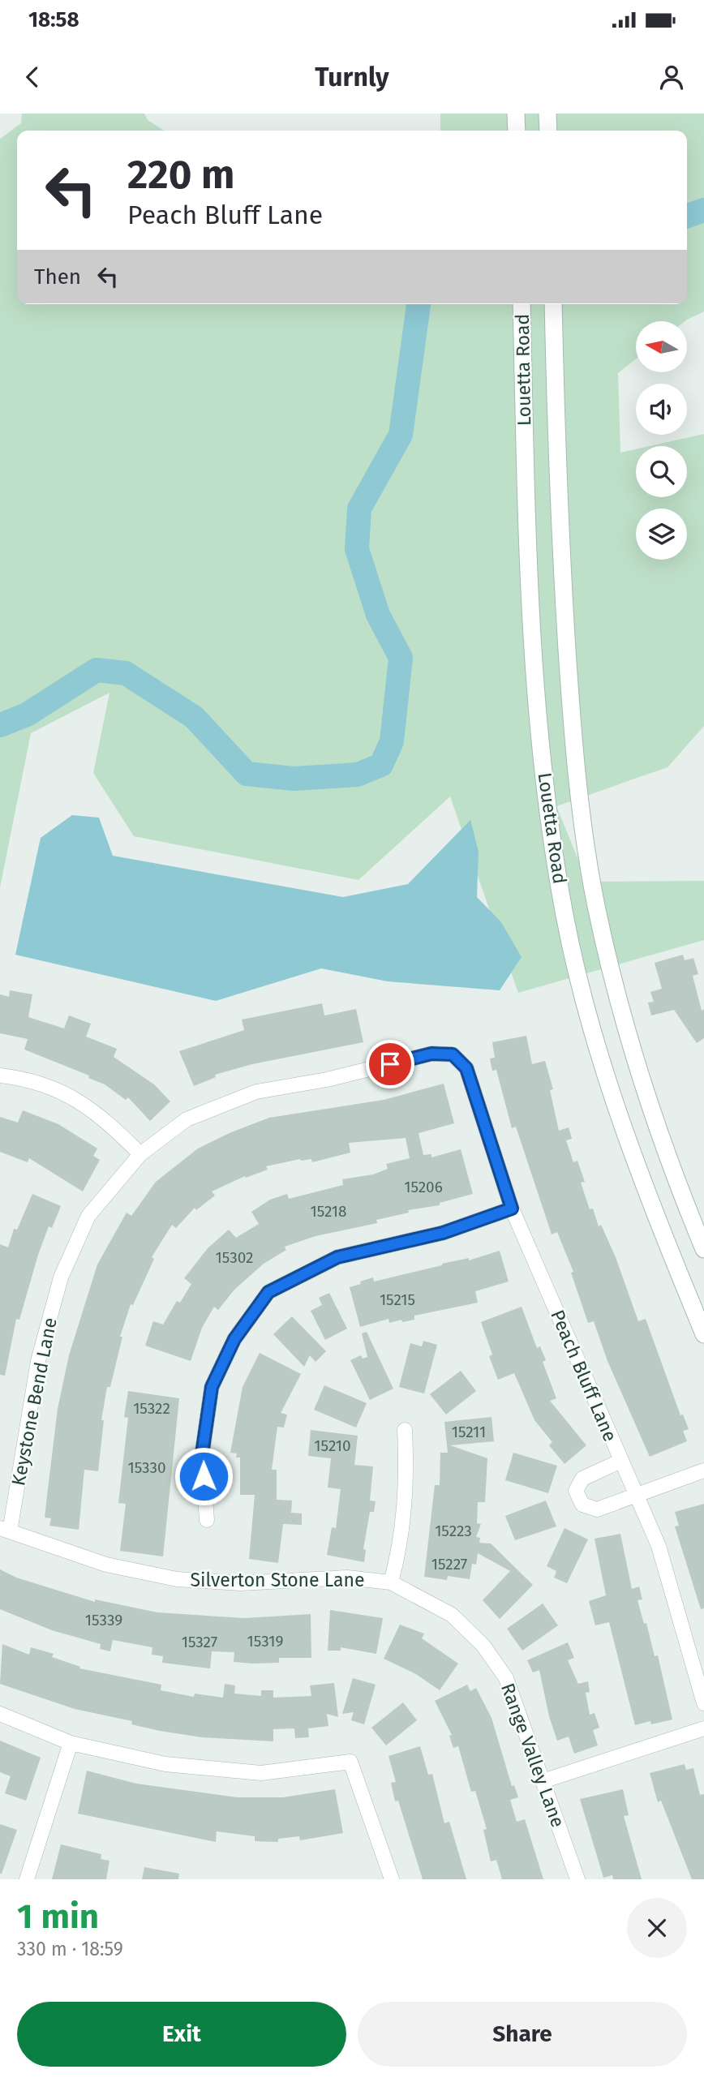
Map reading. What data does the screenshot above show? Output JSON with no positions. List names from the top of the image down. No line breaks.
{"streets":{"main road":["Louetta Road"],"street":["Peach Bluff Lane","Keystone Bend Lane","Silverton Stone Lane","Range Valley Lane"]},"crossings":[["Peach Bluff Lane","Keystone Bend Lane"],["Keystone Bend Lane","Silverton Stone Lane"],["Silverton Stone Lane","Range Valley Lane"]],"house_numbers":["15206","15218","15302","15215","15322","15211","15210","15330","15223","15227","15339","15319","15327"],"north":"left","page":{"status":"18:58","header":"Turnly","turn":["220 m","Peach Bluff Lane"],"then":"Then","heading":["1 min","330 m · 18:59"],"buttons":["Exit","Share"]}}
